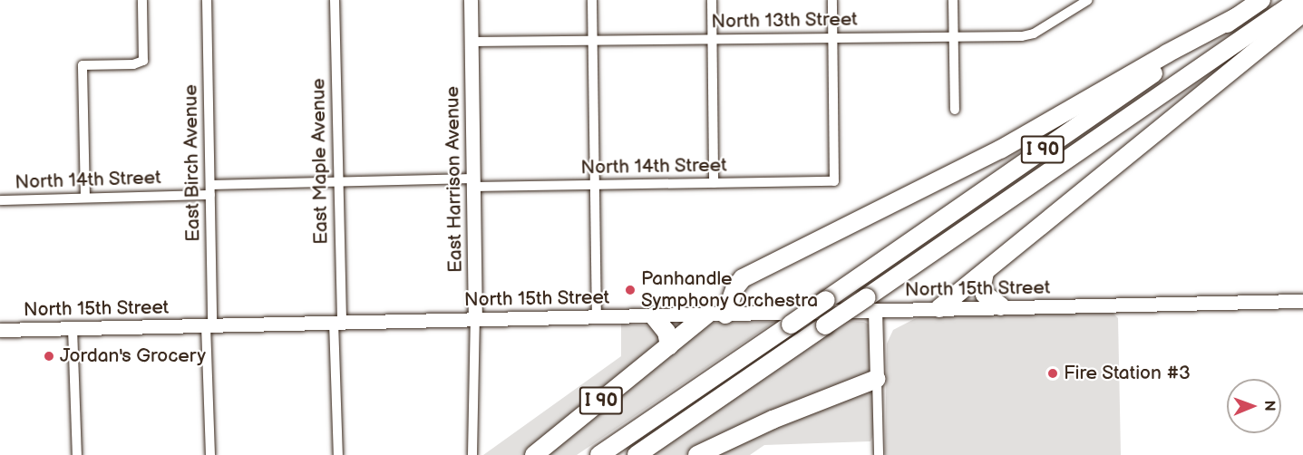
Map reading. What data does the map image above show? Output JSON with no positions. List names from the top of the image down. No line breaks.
{"streets":{"highway":["I 90"],"main road":["East Harrison Avenue","North 15th Street"],"street":["North 13th Street","East Maple Avenue","East Birch Avenue","North 14th Street"]},"crossings":[["North 13th Street","North 14th Street"],["North 13th Street","East Harrison Avenue"],["I 90","North 15th Street"],["East Maple Avenue","North 14th Street"],["East Maple Avenue","North 15th Street"],["East Birch Avenue","North 14th Street"],["East Birch Avenue","North 15th Street"],["North 14th Street","East Harrison Avenue"],["East Harrison Avenue","North 15th Street"]],"places":["Panhandle Symphony Orchestra","Jordan's Grocery","Fire Station #3"],"north":"right"}
